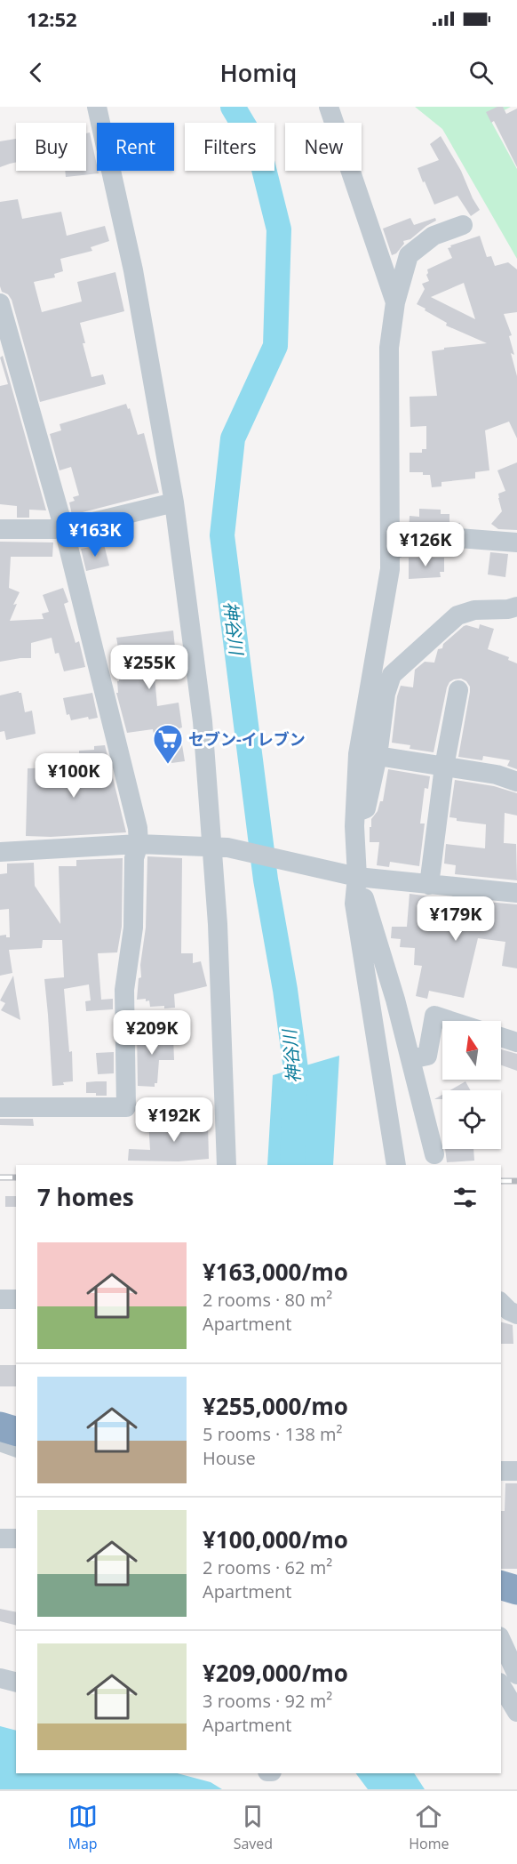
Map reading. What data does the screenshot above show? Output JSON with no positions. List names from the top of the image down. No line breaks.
{"water":["神谷川"],"places":{"supermarket":["セブン-イレブン"]},"north":"top","page":{"status":"12:52","header":"Homiq","chip":["Buy","Rent","Filters","New"],"price":["¥163K","¥126K","¥255K","¥100K","¥179K","¥209K","¥192K"],"heading":"7 homes","list":[{"name":"¥163,000/mo","note":"2 rooms · 80 m² · Apartment"},{"name":"¥255,000/mo","note":"5 rooms · 138 m² · House"},{"name":"¥100,000/mo","note":"2 rooms · 62 m² · Apartment"},{"name":"¥209,000/mo","note":"3 rooms · 92 m² · Apartment"}],"tabs":["Map","Saved","Home"]}}
